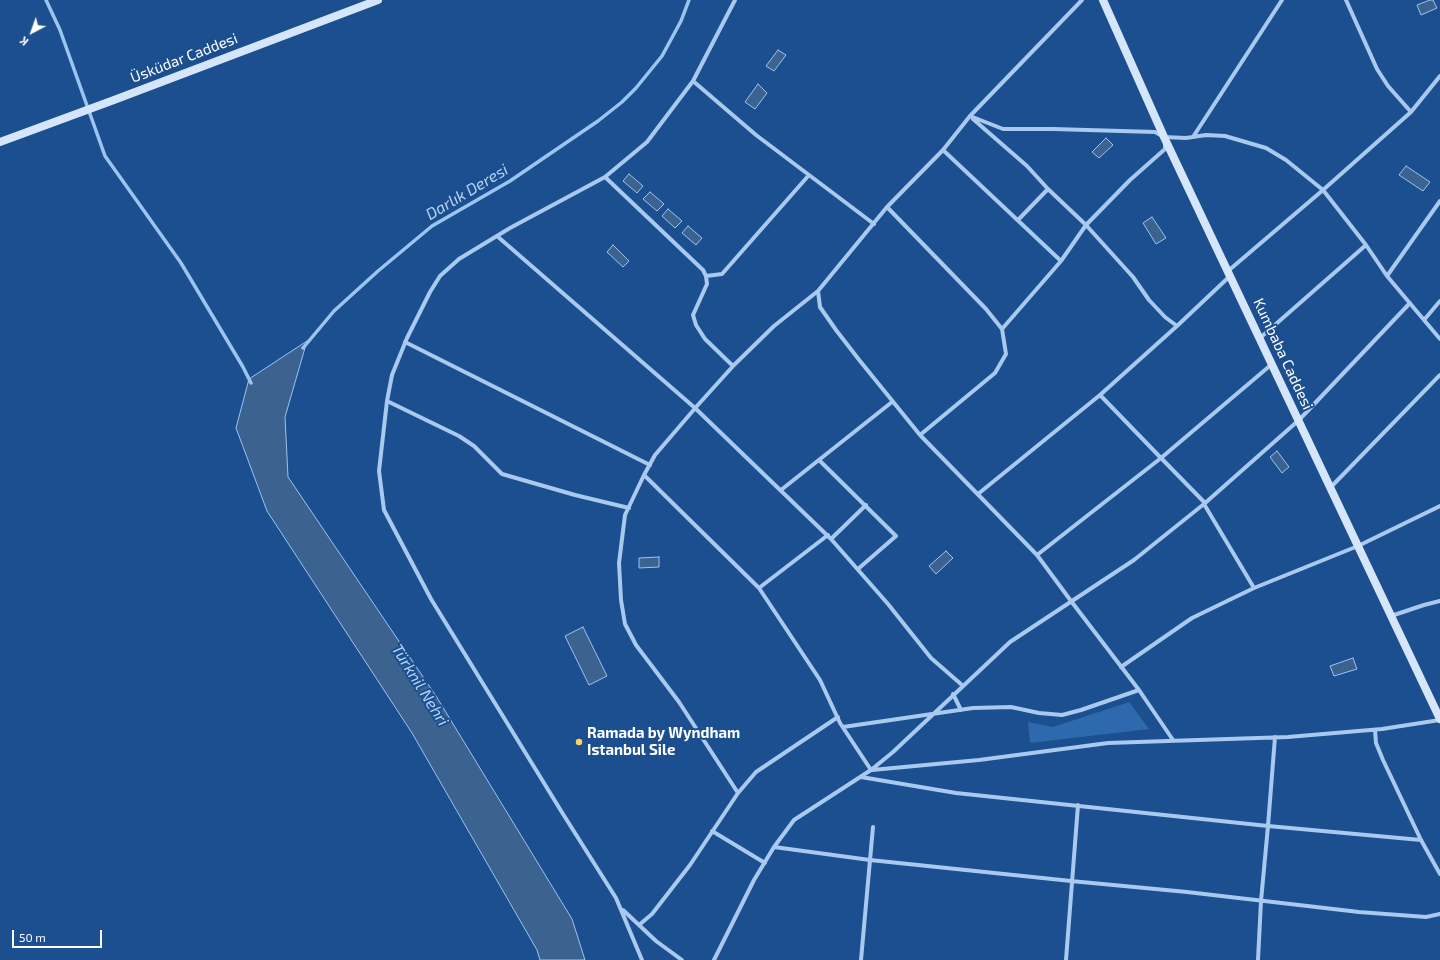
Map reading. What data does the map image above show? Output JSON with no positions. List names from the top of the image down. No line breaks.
{"streets":{"street":["Üsküdar Caddesi","Kumbaba Caddesi"]},"water":["Darlık Deresi","Türknil Nehri"],"places":["Ramada by Wyndham Istanbul Sile"],"scale_bar":"50 m","north":"bottom left"}
